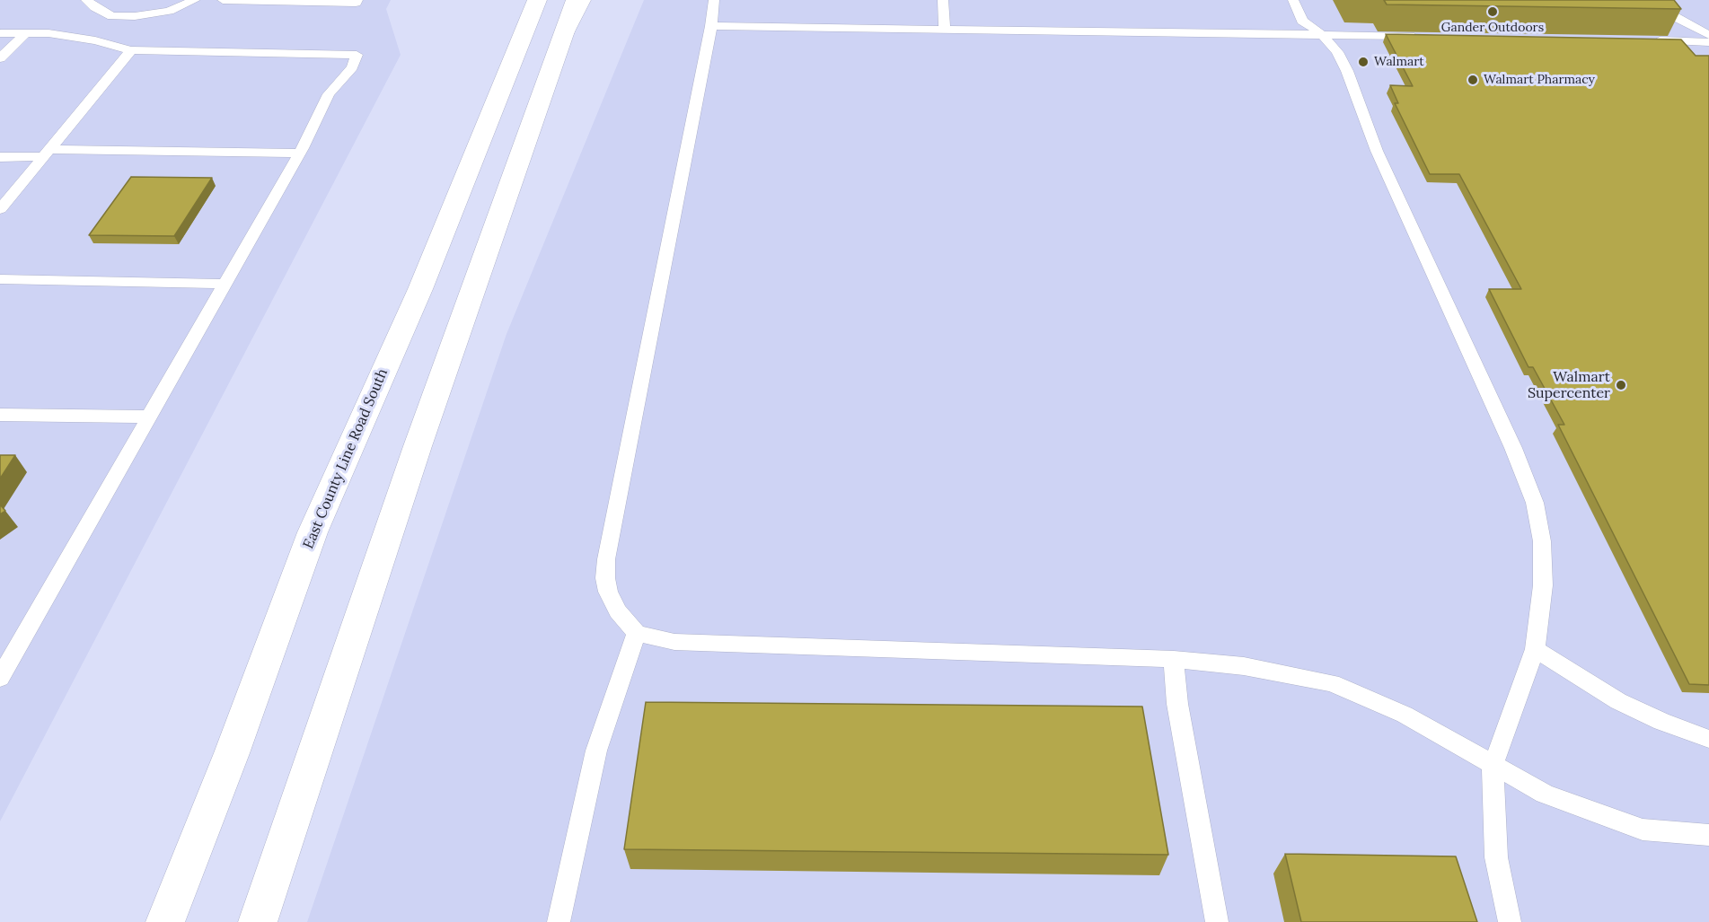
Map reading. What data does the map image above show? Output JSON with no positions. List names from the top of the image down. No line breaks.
{"streets":{"main road":["East County Line Road South"]},"places":["Gander Outdoors","Walmart","Walmart Pharmacy","Walmart Supercenter"]}
